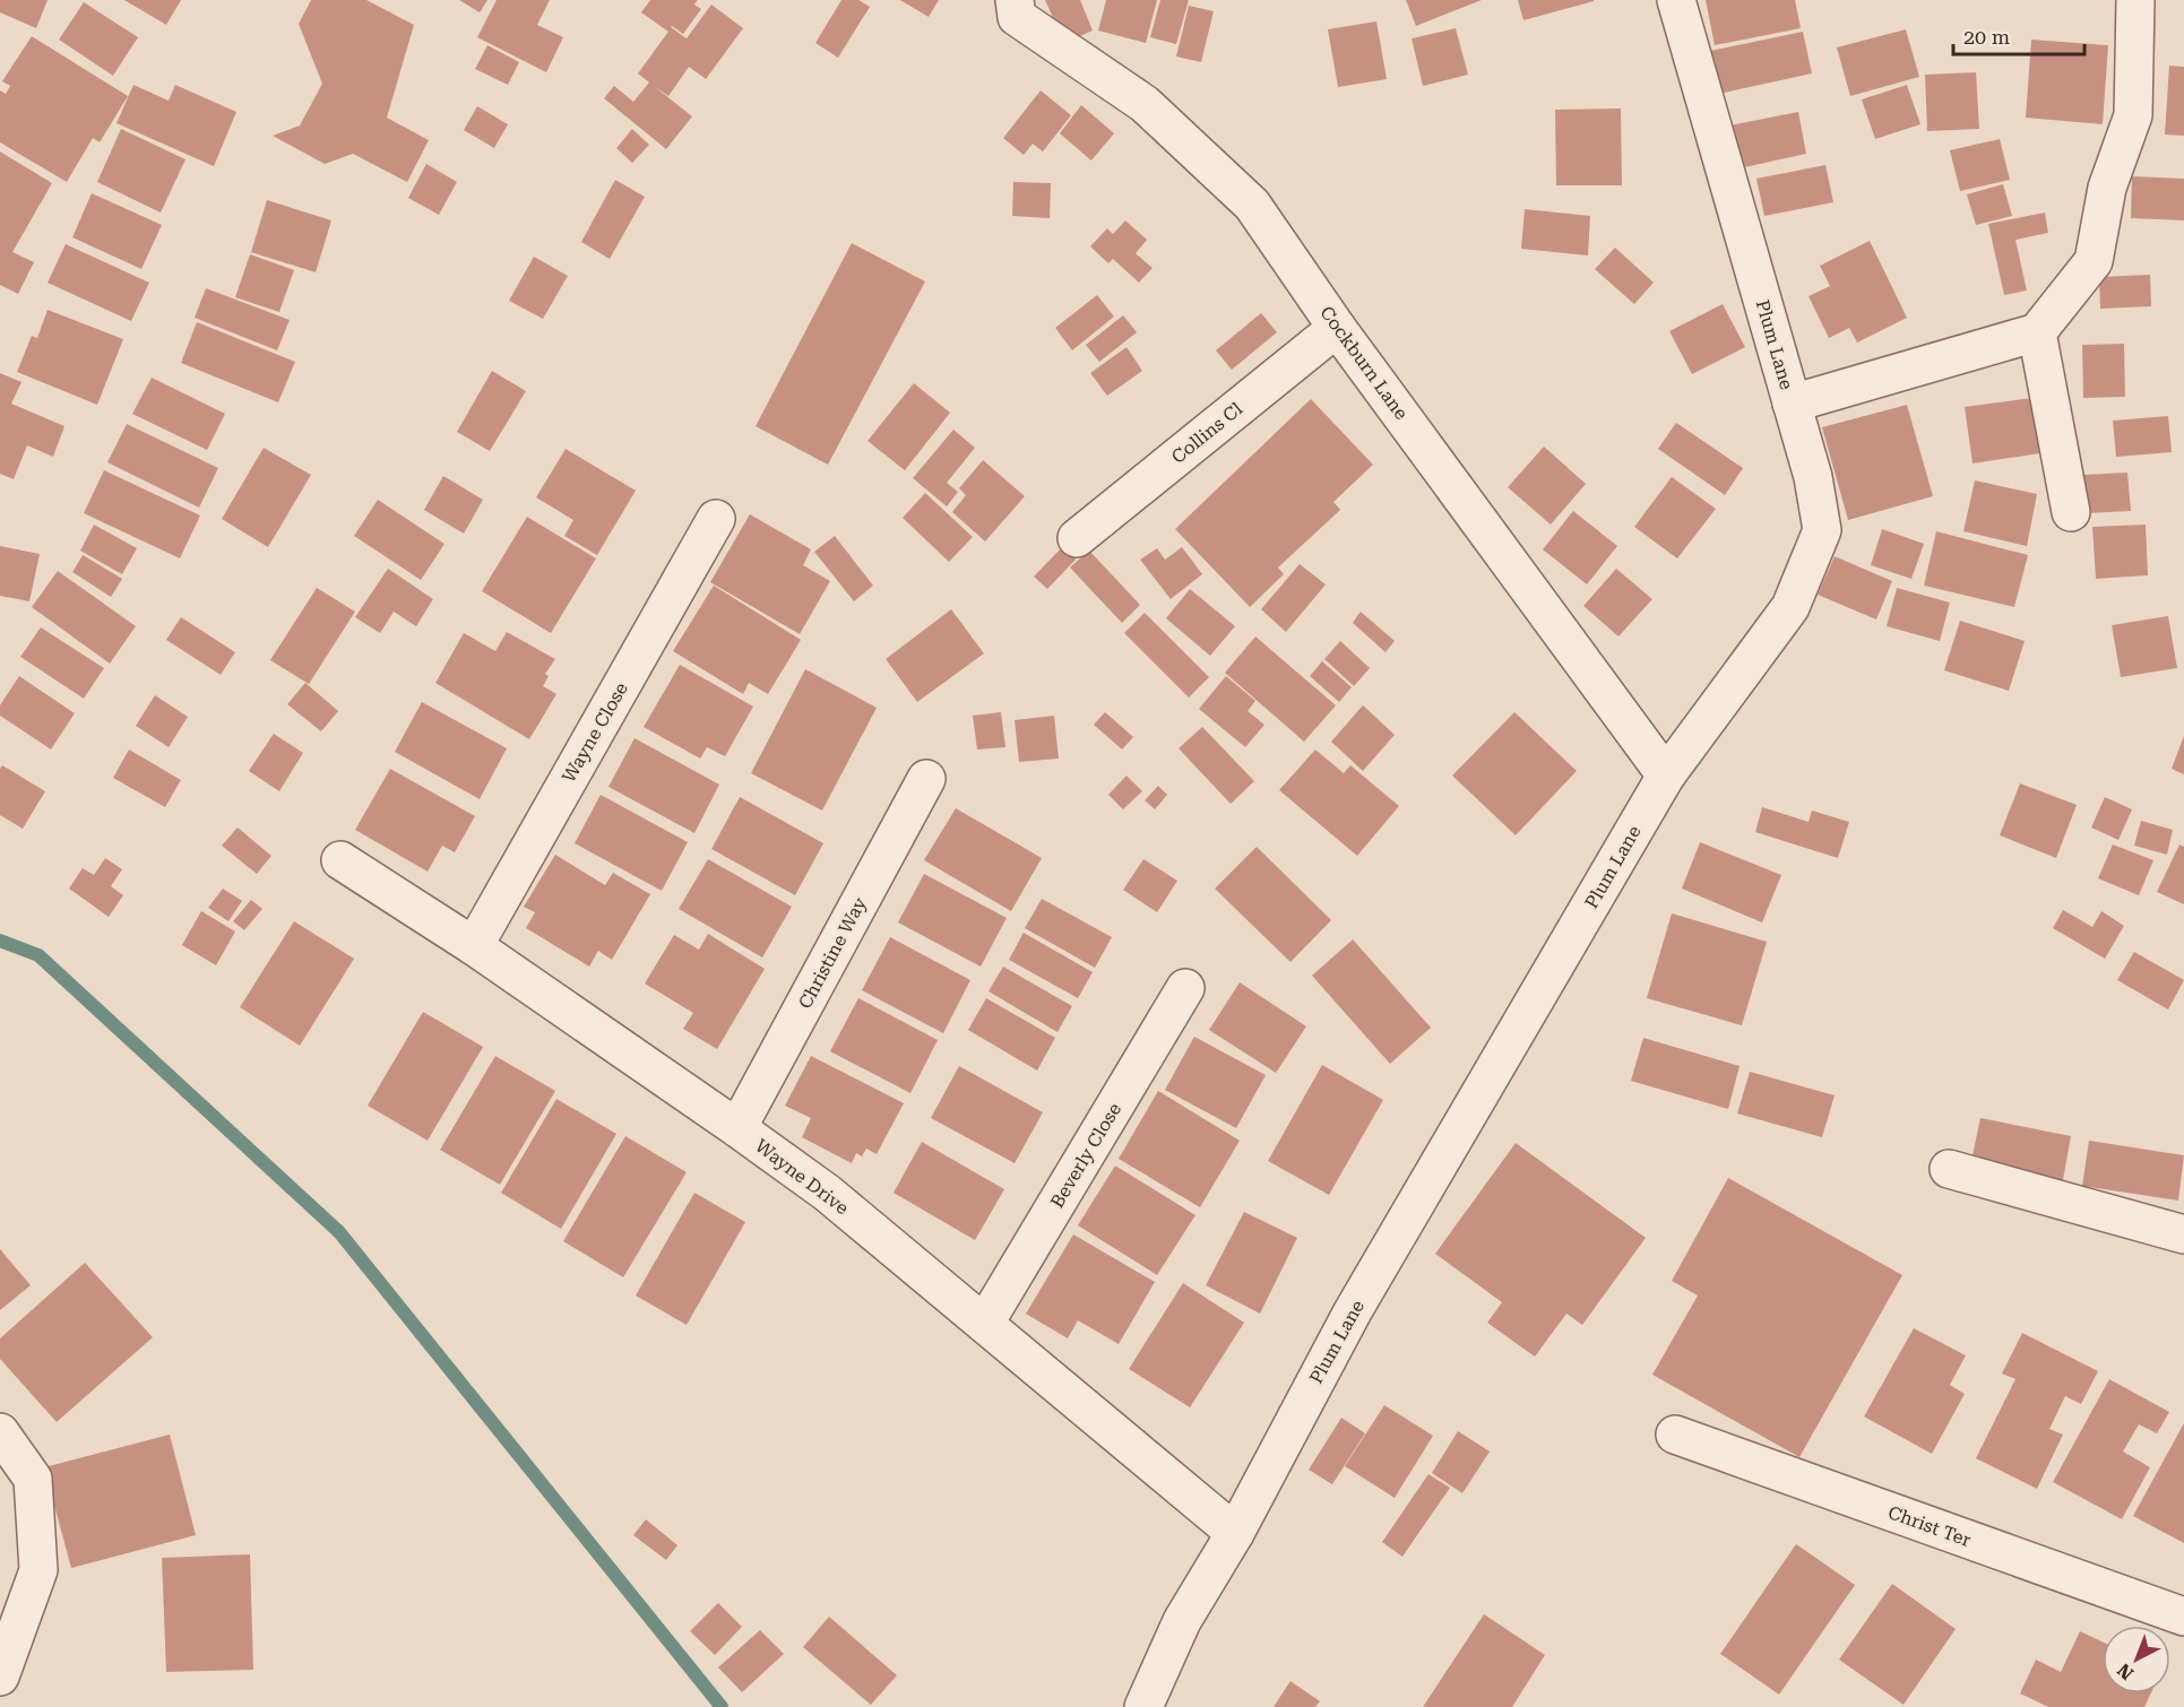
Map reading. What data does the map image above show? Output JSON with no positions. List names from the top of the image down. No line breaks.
{"streets":{"street":["Plum Lane","Cockburn Lane","Collins Cl","Wayne Close","Christine Way","Beverly Close","Wayne Drive","Christ Ter"]},"crossings":[["Plum Lane","Cockburn Lane"],["Plum Lane","Wayne Drive"],["Cockburn Lane","Collins Cl"],["Wayne Close","Wayne Drive"],["Christine Way","Wayne Drive"],["Beverly Close","Wayne Drive"]],"scale_bar":"20 m","north":"bottom left"}
